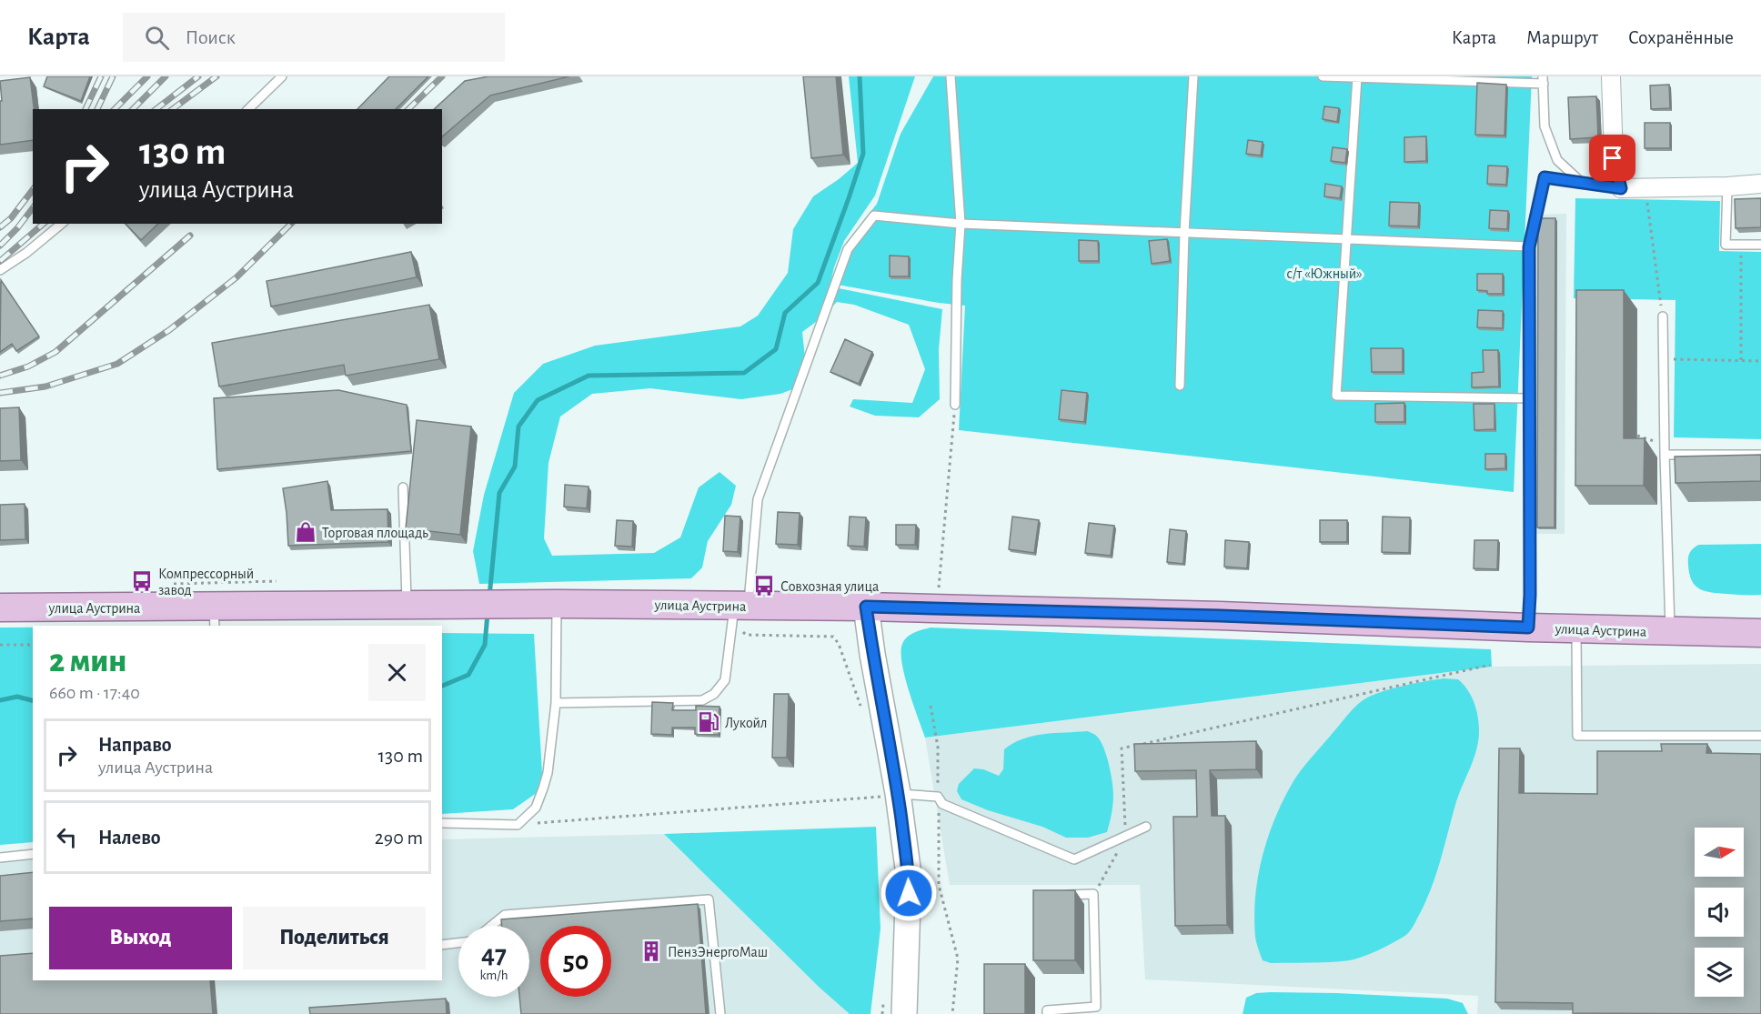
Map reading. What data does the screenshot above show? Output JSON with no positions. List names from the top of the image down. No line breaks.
{"streets":{"main road":["улица Аустрина"]},"parks":["с/т «Южный»"],"places":{"shop":["Торговая площадь"],"bus stop":["Компрессорный завод","Совхозная улица"],"fuel station":["Лукойл"],"building":["ПензЭнергоМаш"]},"north":"right","page":{"header":"Карта","search":"Поиск","nav":["Карта","Маршрут","Сохранённые"],"turn":["130 m","улица Аустрина"],"heading":["2 мин","660 m · 17:40"],"list":[{"name":"Направо","note":"улица Аустрина","value":"130 m"},{"name":"Налево","value":"290 m"}],"buttons":["Выход","Поделиться"],"speed":"47 km/h","limit":"50"}}
